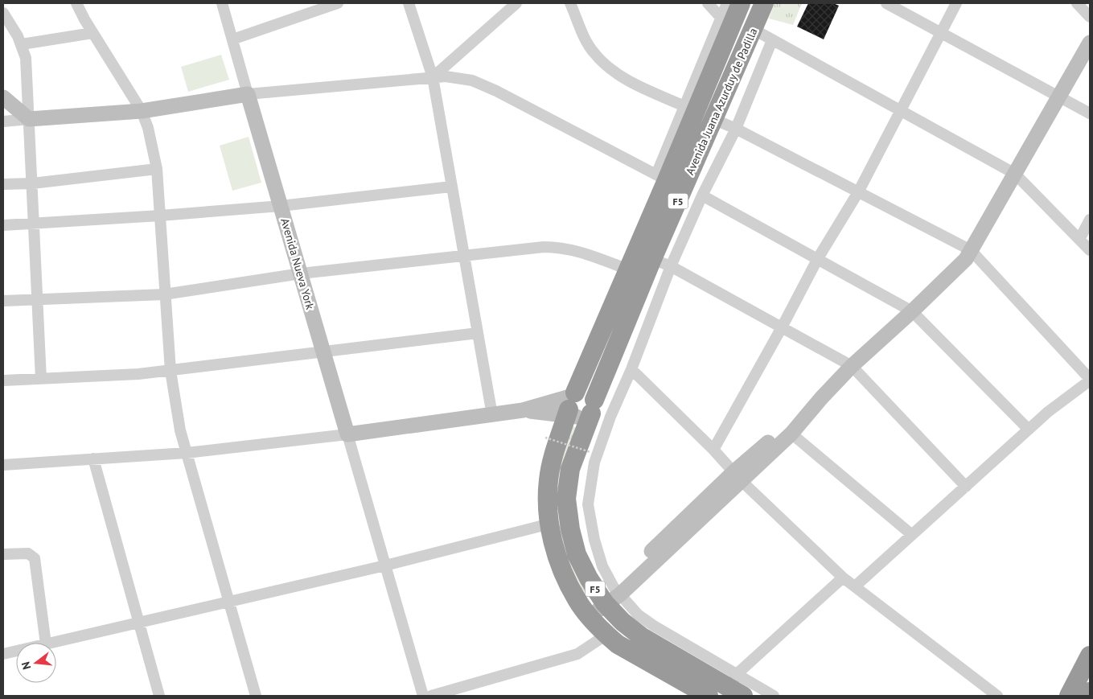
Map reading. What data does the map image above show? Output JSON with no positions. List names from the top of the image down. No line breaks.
{"streets":{"highway":["Avenida Juana Azurduy de Padilla","F5"],"street":["Avenida Nueva York"]},"north":"left"}
